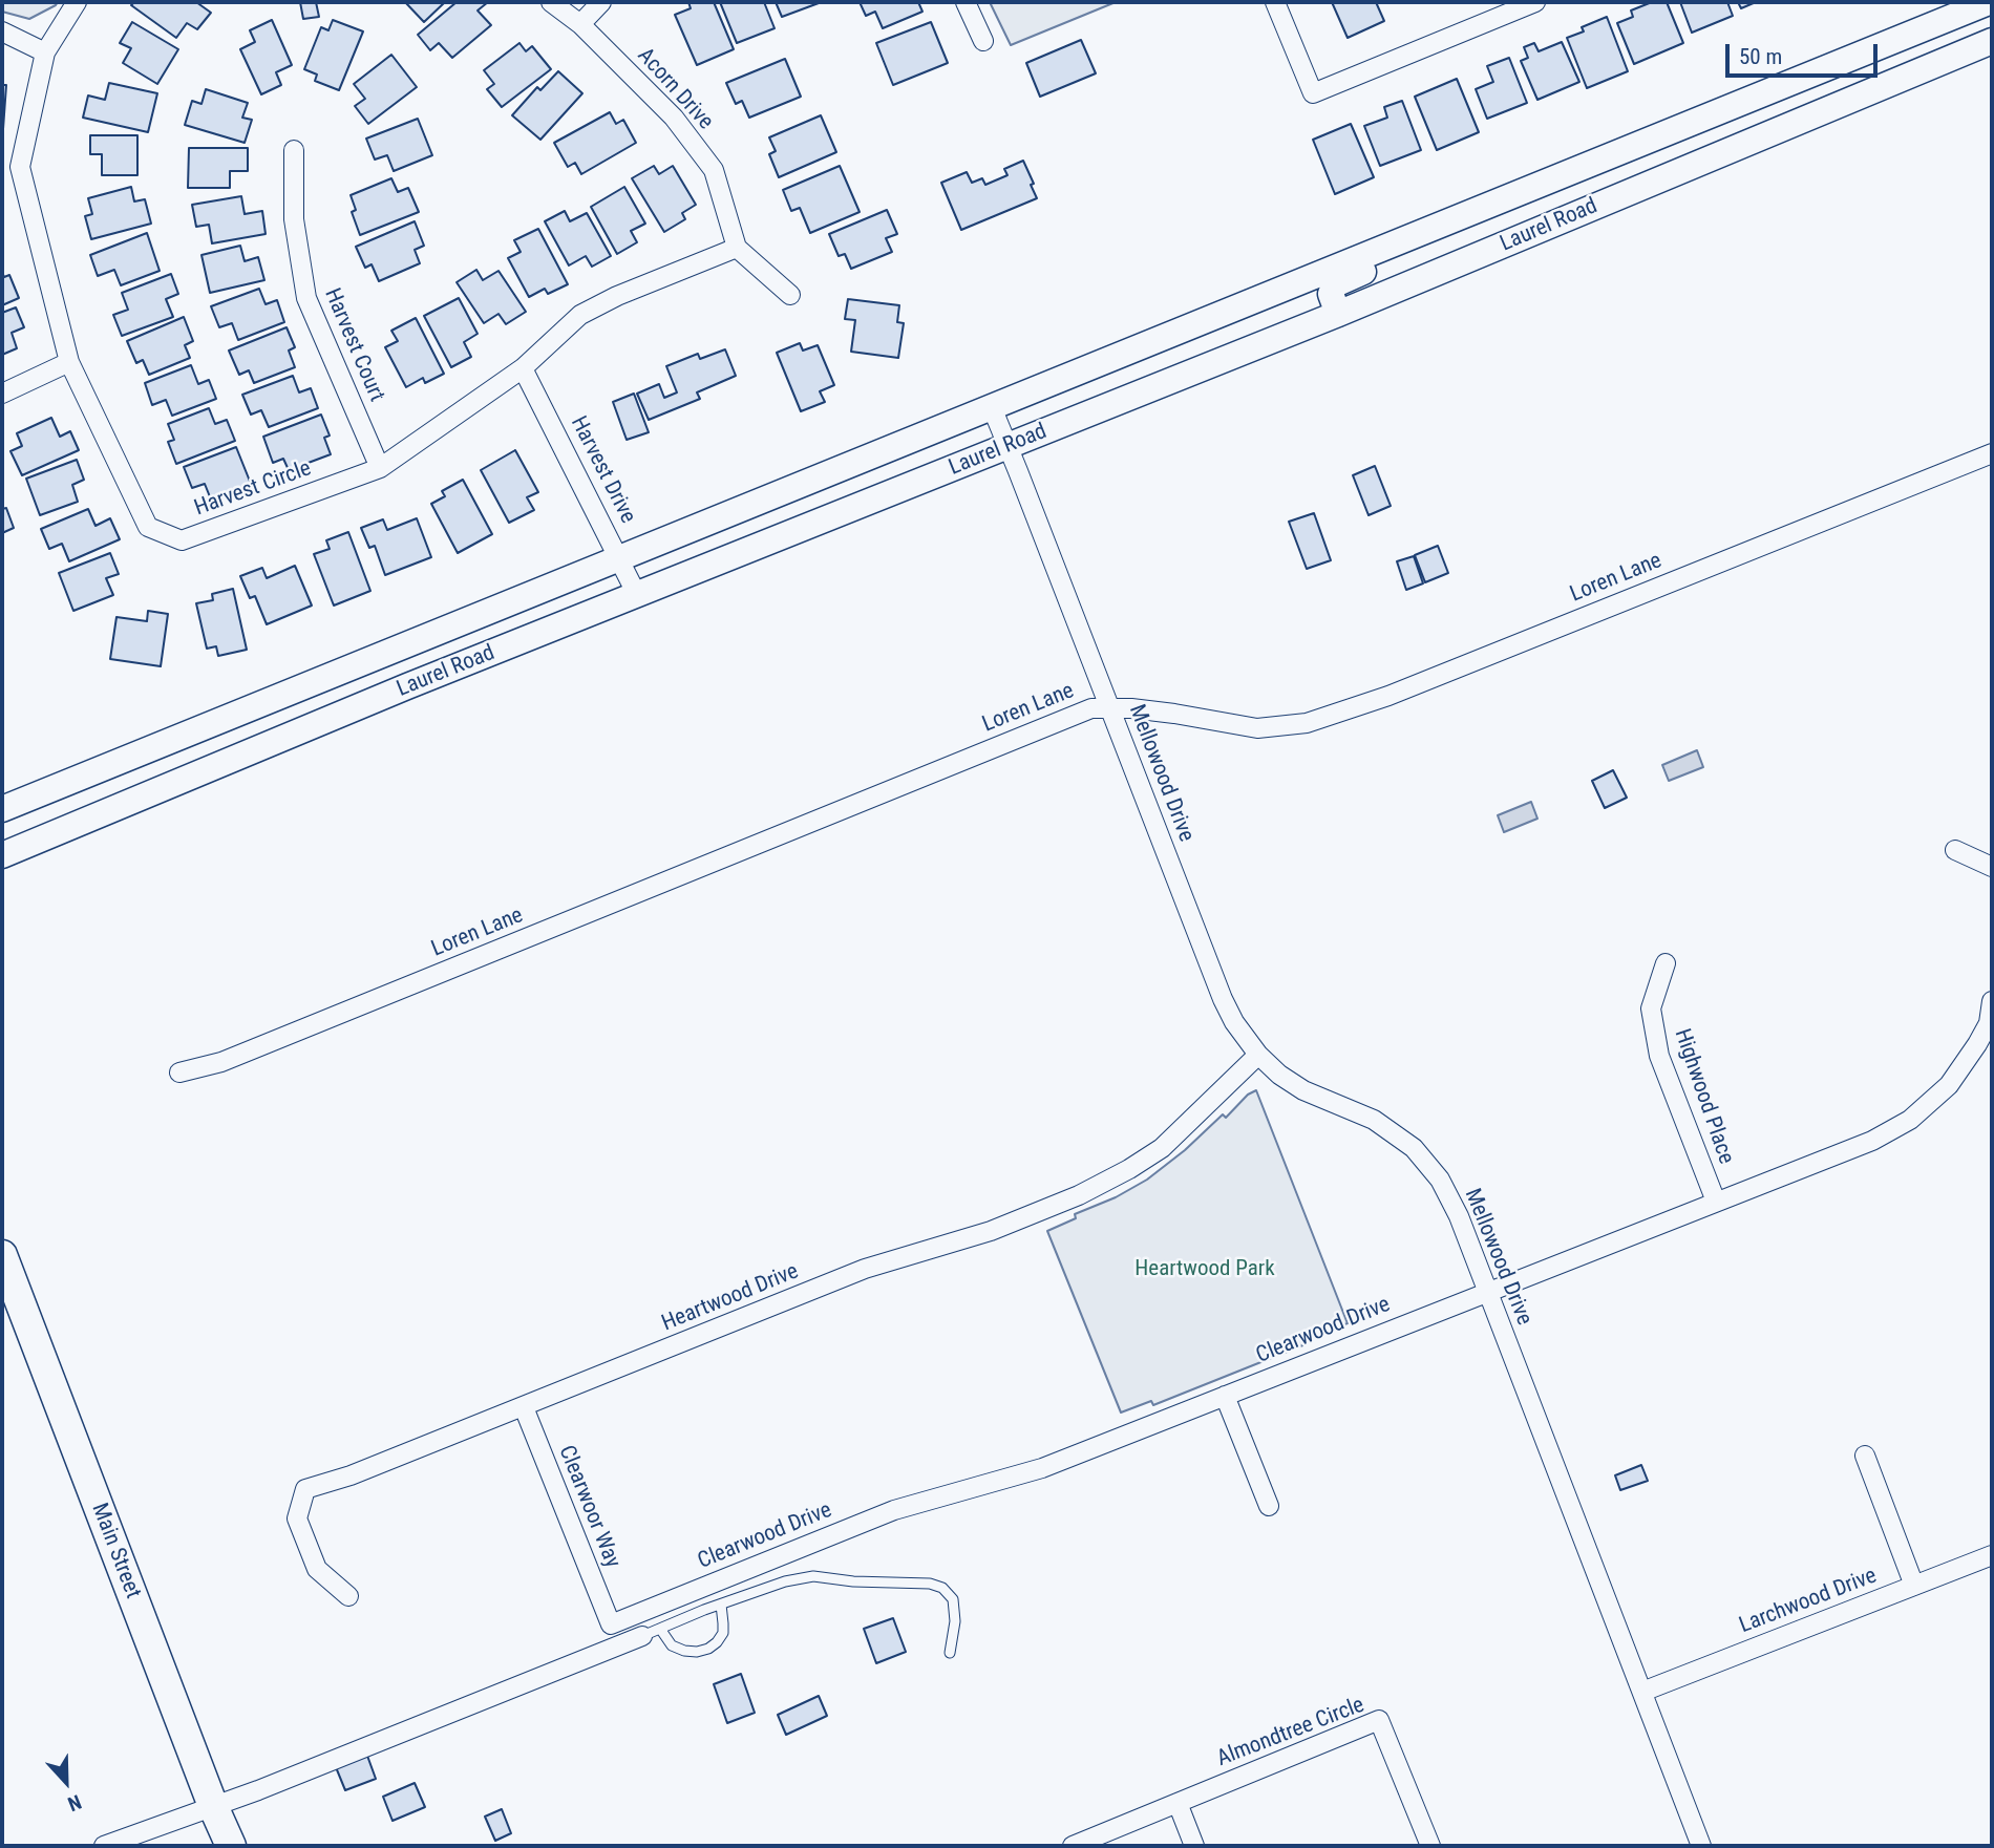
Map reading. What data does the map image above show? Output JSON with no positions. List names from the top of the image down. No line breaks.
{"streets":{"main road":["Laurel Road","Main Street"],"street":["Acorn Drive","Harvest Court","Harvest Drive","Harvest Circle","Loren Lane","Mellowood Drive","Highwood Place","Heartwood Drive","Clearwood Drive","Clearwoor Way","Larchwood Drive","Almondtree Circle"]},"crossings":[["Acorn Drive","Harvest Circle"],["Laurel Road","Harvest Drive"],["Laurel Road","Mellowood Drive"],["Harvest Court","Harvest Circle"],["Harvest Drive","Harvest Circle"],["Loren Lane","Mellowood Drive"],["Mellowood Drive","Heartwood Drive"],["Mellowood Drive","Clearwood Drive"],["Mellowood Drive","Larchwood Drive"],["Highwood Place","Clearwood Drive"],["Heartwood Drive","Clearwoor Way"],["Clearwood Drive","Clearwoor Way"]],"parks":["Heartwood Park"],"scale_bar":"50 m","north":"bottom"}
